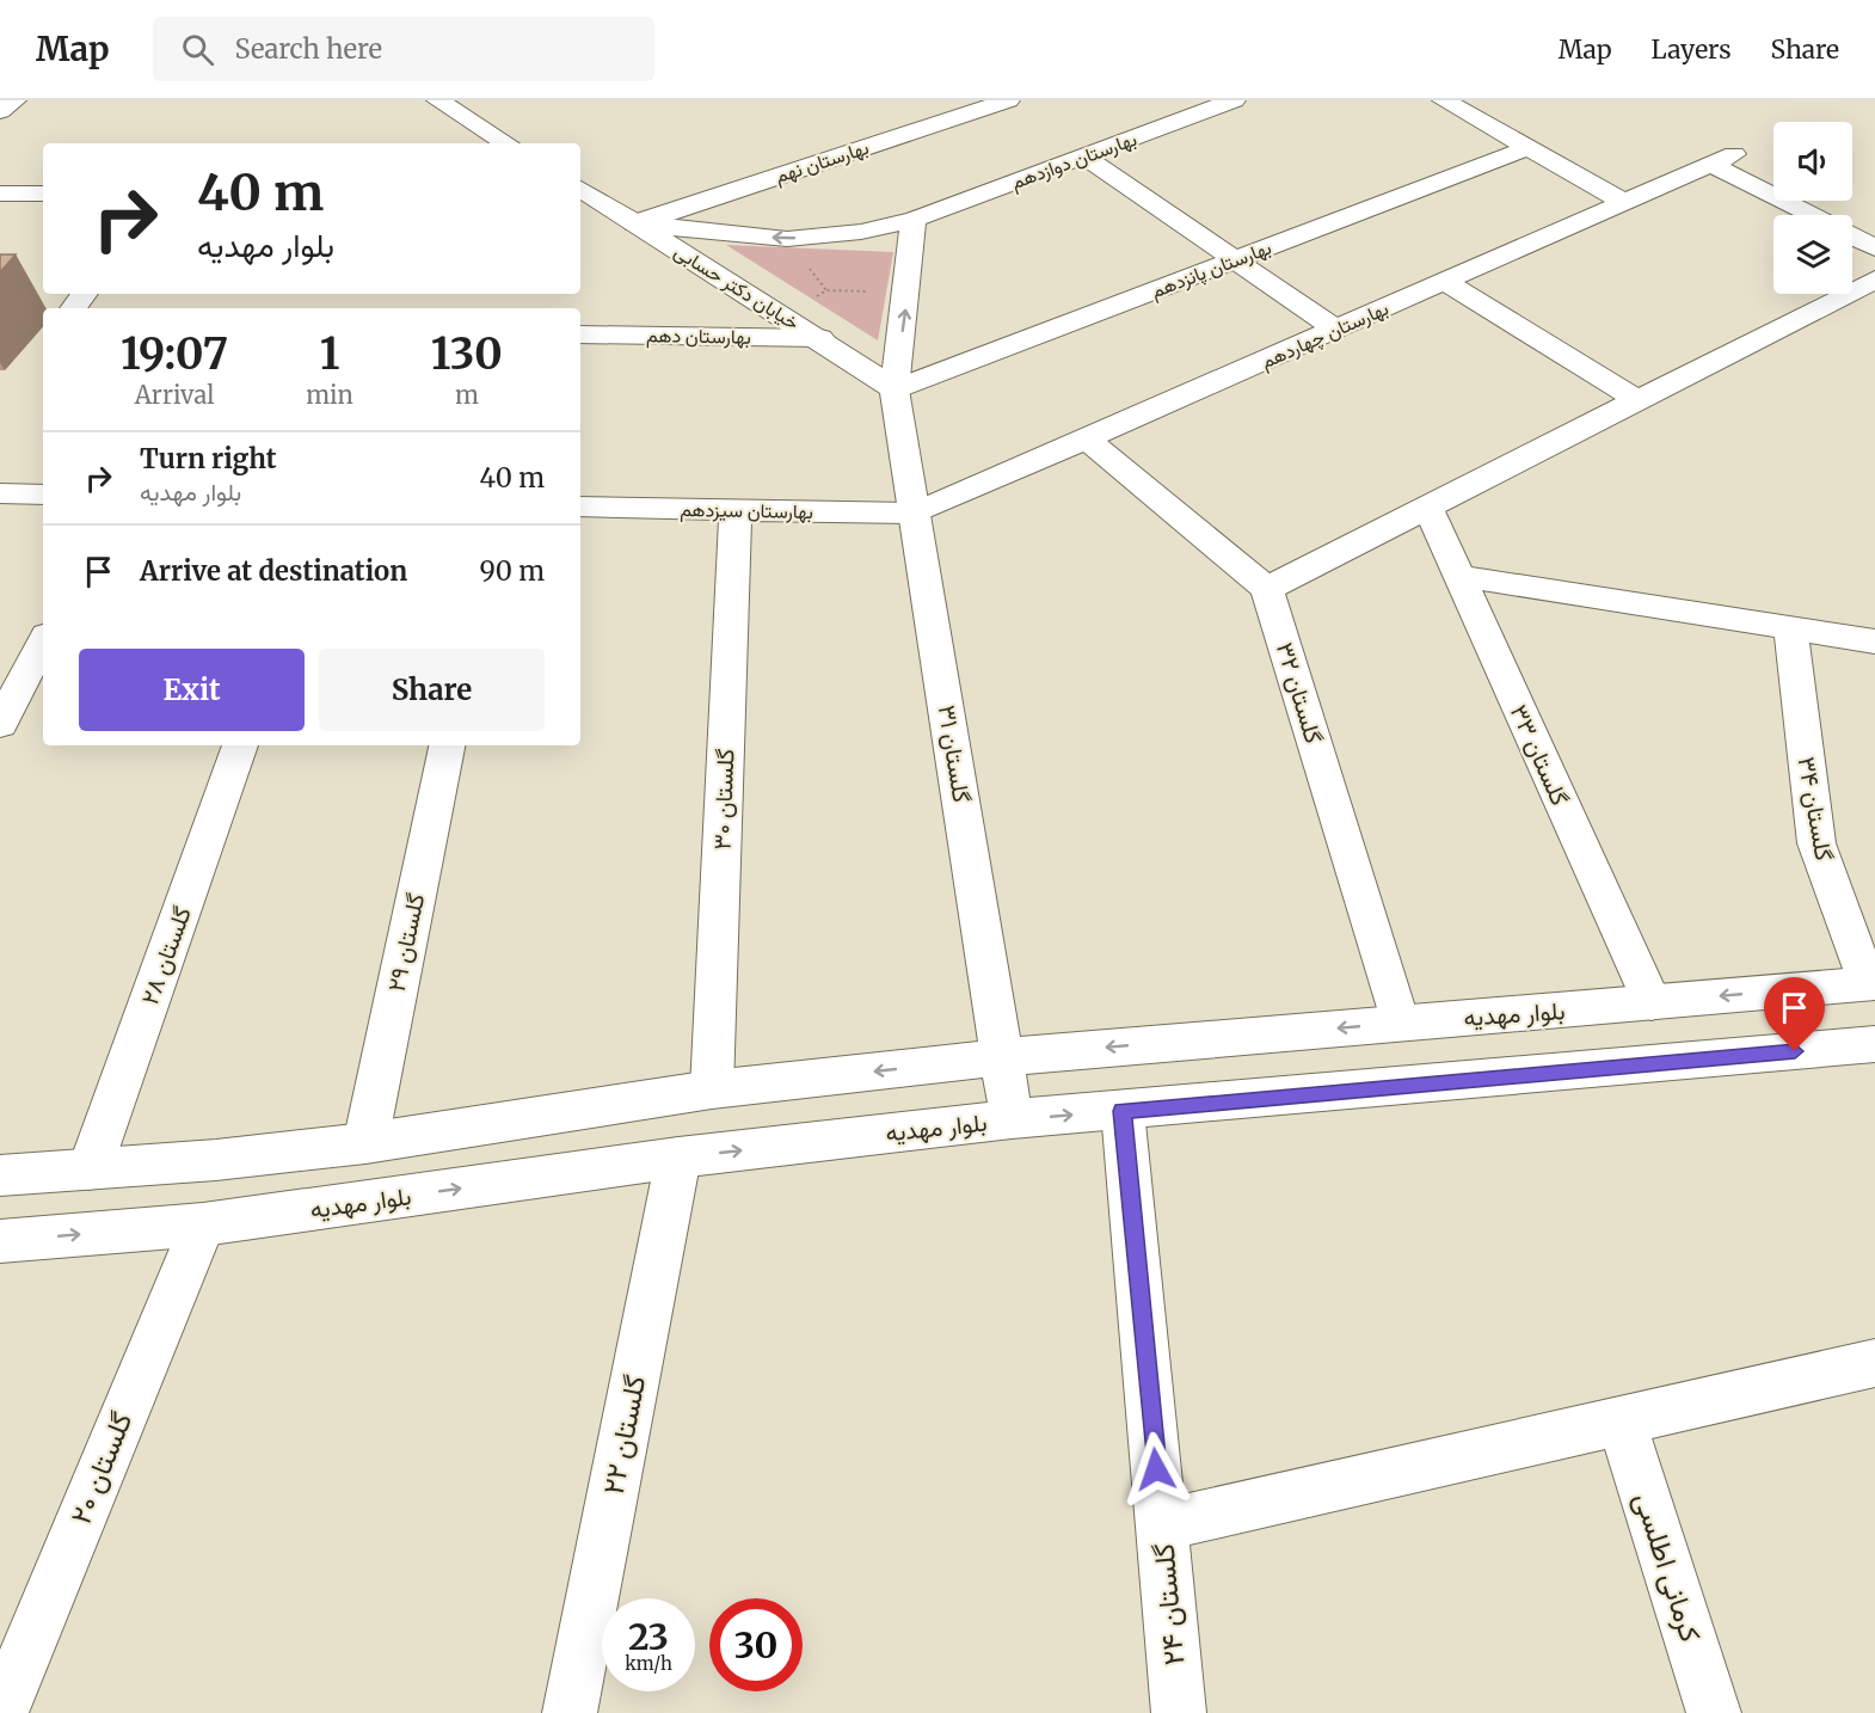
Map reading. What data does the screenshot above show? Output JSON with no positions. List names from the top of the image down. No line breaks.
{"streets":{"street":["بهارستان دوازدهم","بهارستان نهم","بهارستان پانزدهم","خیابان دکتر حسابی","بهارستان چهاردهم","بهارستان دهم","بهارستان سیزدهم","گلستان ۳۲","گلستان ۳۱","گلستان ۳۳","گلستان ۳۰","گلستان ۳۴","گلستان ۲۹","گلستان ۲۸","بلوار مهدیه","گلستان ۲۲","گلستان ۲۰","کرمانی اطلسی","گلستان ۲۴"]},"crossings":[["بهارستان دوازدهم","بهارستان نهم"],["بهارستان دوازدهم","خیابان دکتر حسابی"],["بهارستان دوازدهم","گلستان ۳۱"],["بهارستان نهم","خیابان دکتر حسابی"],["بهارستان پانزدهم","خیابان دکتر حسابی"],["بهارستان پانزدهم","گلستان ۳۱"],["خیابان دکتر حسابی","بهارستان دهم"],["خیابان دکتر حسابی","گلستان ۳۱"],["بهارستان چهاردهم","بهارستان سیزدهم"],["بهارستان چهاردهم","گلستان ۳۱"],["بهارستان سیزدهم","گلستان ۳۱"],["بهارستان سیزدهم","گلستان ۳۰"],["گلستان ۳۲","بلوار مهدیه"],["گلستان ۳۱","بلوار مهدیه"],["گلستان ۳۳","بلوار مهدیه"],["گلستان ۳۰","بلوار مهدیه"],["گلستان ۳۴","بلوار مهدیه"],["گلستان ۲۹","بلوار مهدیه"],["گلستان ۲۸","بلوار مهدیه"],["بلوار مهدیه","گلستان ۲۲"],["بلوار مهدیه","گلستان ۲۰"],["بلوار مهدیه","گلستان ۲۴"]],"one_way":["بهارستان دوازدهم"],"page":{"header":"Map","search":"Search here","nav":["Map","Layers","Share"],"turn":["40 m","بلوار مهدیه"],"eta":["19:07","Arrival","1","min","130","m"],"list":[{"name":"Turn right","note":"بلوار مهدیه","value":"40 m"},{"name":"Arrive at destination","value":"90 m"}],"buttons":["Exit","Share"],"speed":"23 km/h","limit":"30"}}
